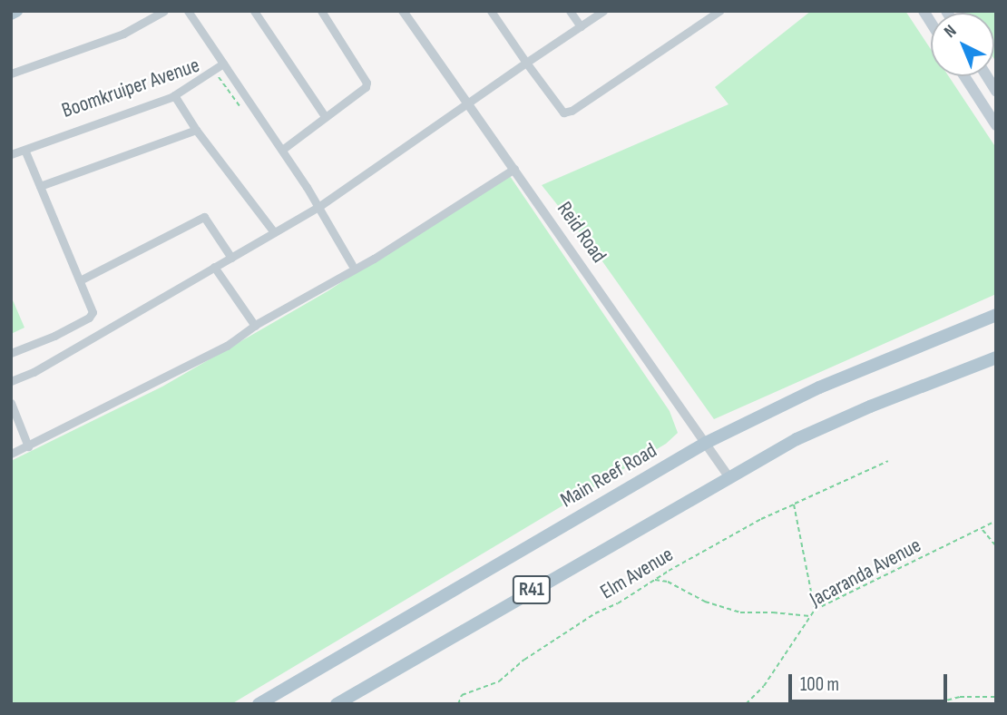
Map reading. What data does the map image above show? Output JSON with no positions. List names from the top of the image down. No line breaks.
{"streets":{"main road":["Main Reef Road","R41"],"street":["Reid Road"],"path":["Boomkruiper Avenue","Jacaranda Avenue","Elm Avenue"]},"crossings":[["Reid Road","Main Reef Road"],["Reid Road","R41"]],"scale_bar":"100 m","north":"top left"}
